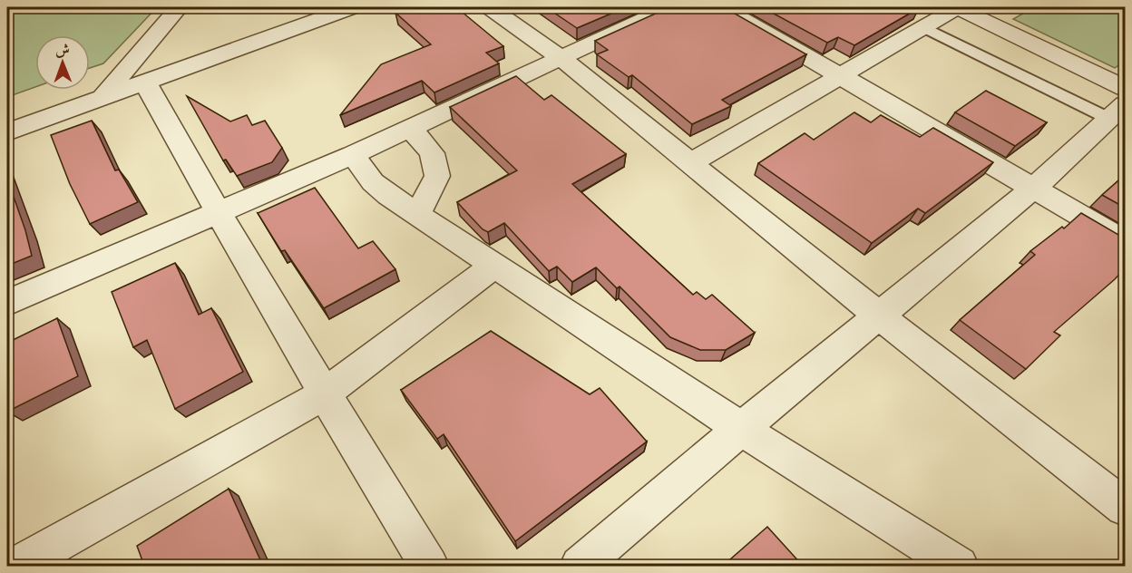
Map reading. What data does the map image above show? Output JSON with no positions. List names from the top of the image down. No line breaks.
{"north":"top"}
